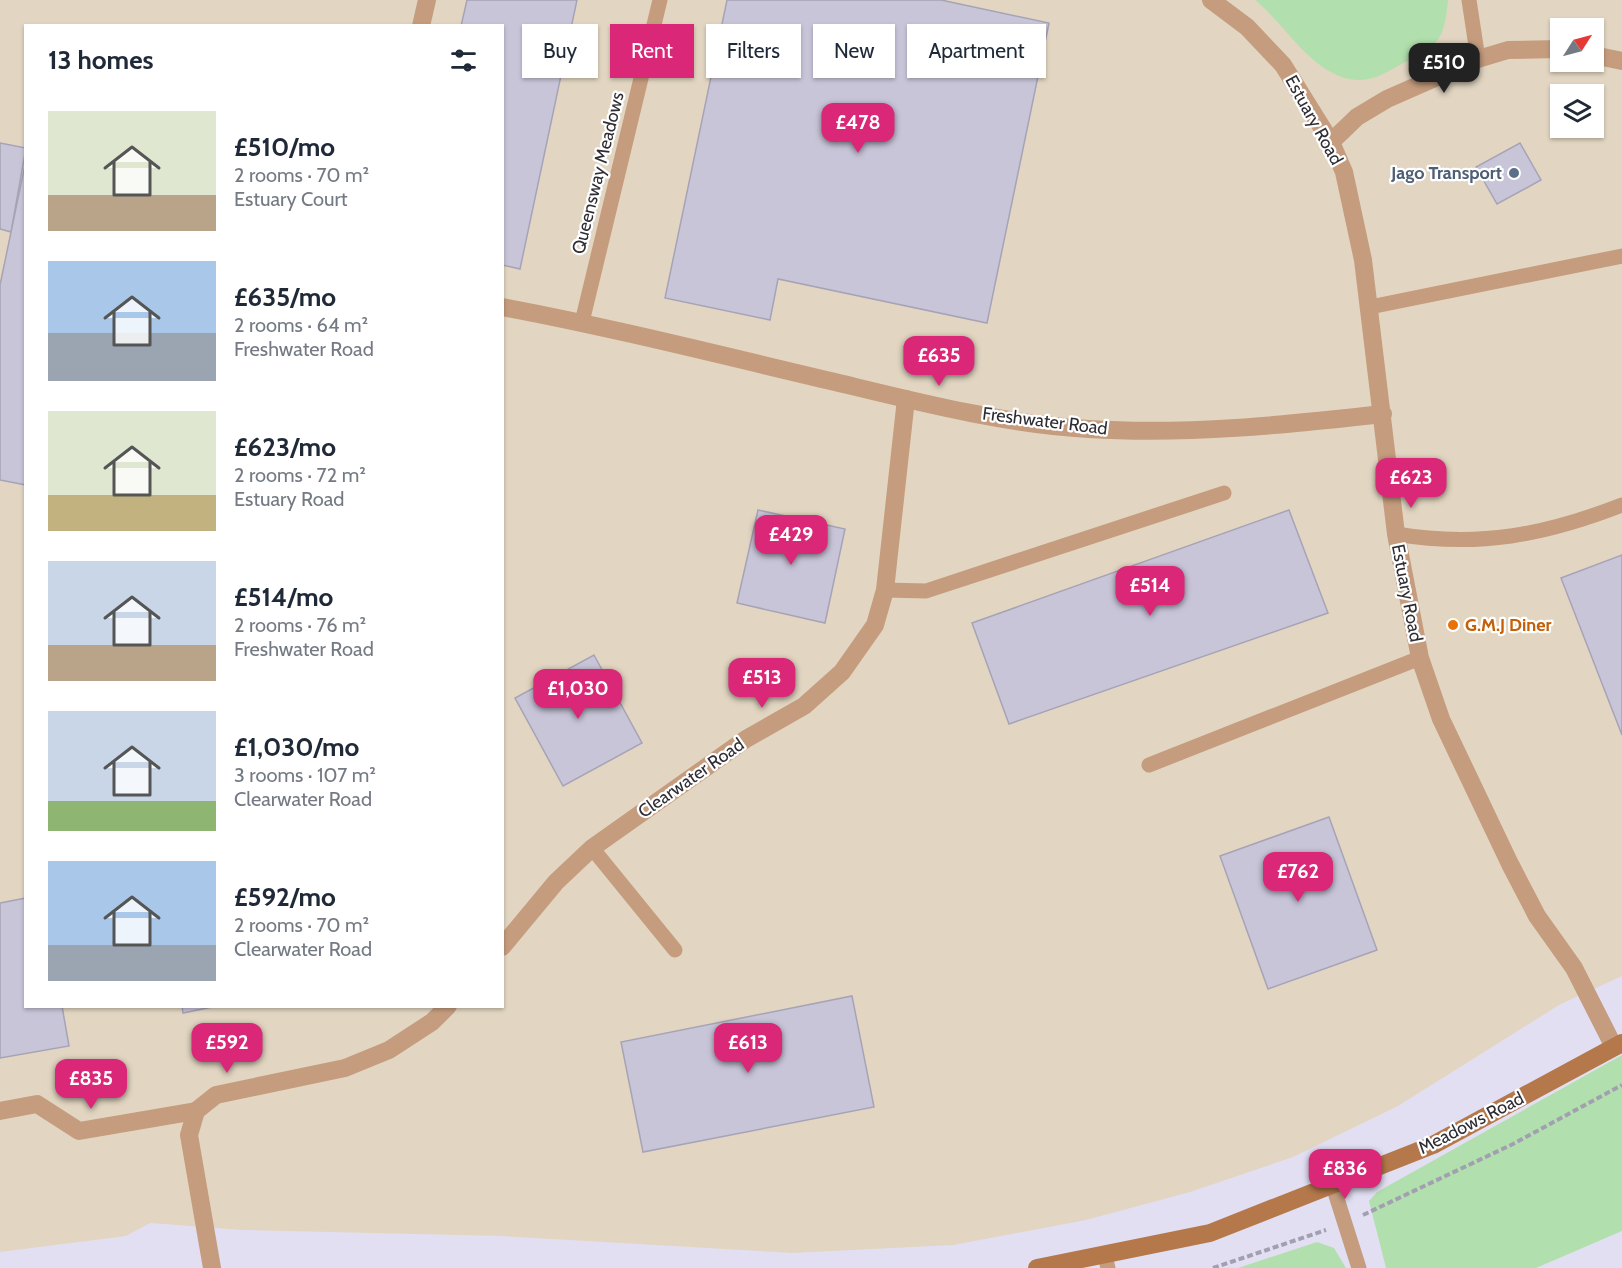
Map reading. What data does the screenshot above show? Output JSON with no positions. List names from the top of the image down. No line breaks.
{"streets":{"street":["Estuary Road","Freshwater Road","Clearwater Road","Meadows Road"],"lane":["Queensway Meadows"]},"crossings":[["Estuary Road","Freshwater Road"],["Estuary Road","Meadows Road"],["Queensway Meadows","Freshwater Road"],["Freshwater Road","Clearwater Road"]],"places":["Jago Transport","G.M.J Diner"],"north":"top right","page":{"chip":["Buy","Rent","Filters","New","Apartment"],"heading":"13 homes","price":["£510","£478","£635","£623","£429","£514","£513","£1,030","£762","£592","£613","£835","£836"],"list":[{"name":"£510/mo","note":"2 rooms · 70 m² · Estuary Court"},{"name":"£635/mo","note":"2 rooms · 64 m² · Freshwater Road"},{"name":"£623/mo","note":"2 rooms · 72 m² · Estuary Road"},{"name":"£514/mo","note":"2 rooms · 76 m² · Freshwater Road"},{"name":"£1,030/mo","note":"3 rooms · 107 m² · Clearwater Road"},{"name":"£592/mo","note":"2 rooms · 70 m² · Clearwater Road"}]}}
